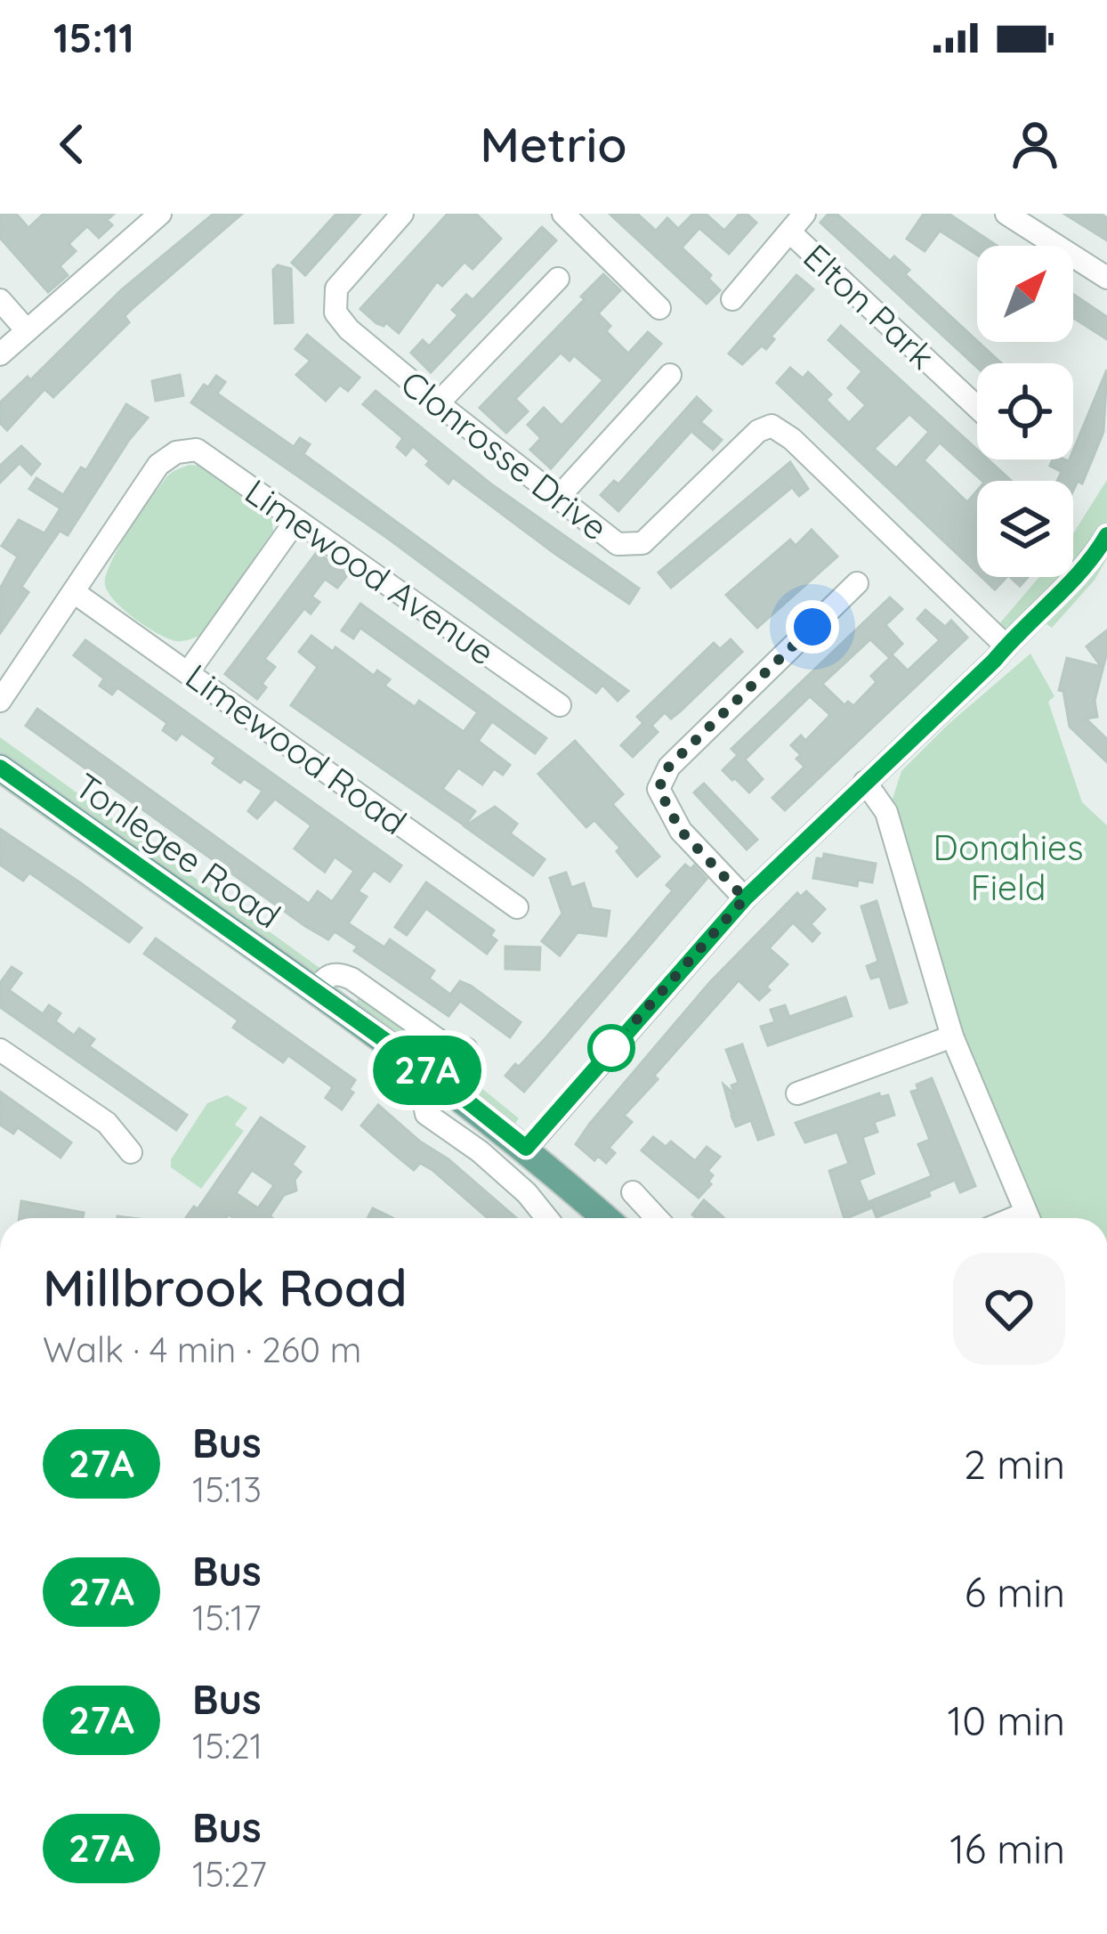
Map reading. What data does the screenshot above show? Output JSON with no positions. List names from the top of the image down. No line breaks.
{"streets":{"main road":["Tonlegee Road"],"street":["Elton Park","Clonrosse Drive","Limewood Avenue","Limewood Road"]},"crossings":[["Limewood Avenue","Limewood Road"]],"parks":["Donahies Field"],"lines":["bus line 27A"],"north":"top right","page":{"status":"15:11","header":"Metrio","on_map":"27A","heading":["Millbrook Road","Walk · 4 min · 260 m"],"list":[{"mark":"27A","name":"Bus","note":"15:13","value":"2 min"},{"mark":"27A","name":"Bus","note":"15:17","value":"6 min"},{"mark":"27A","name":"Bus","note":"15:21","value":"10 min"},{"mark":"27A","name":"Bus","note":"15:27","value":"16 min"}]}}
